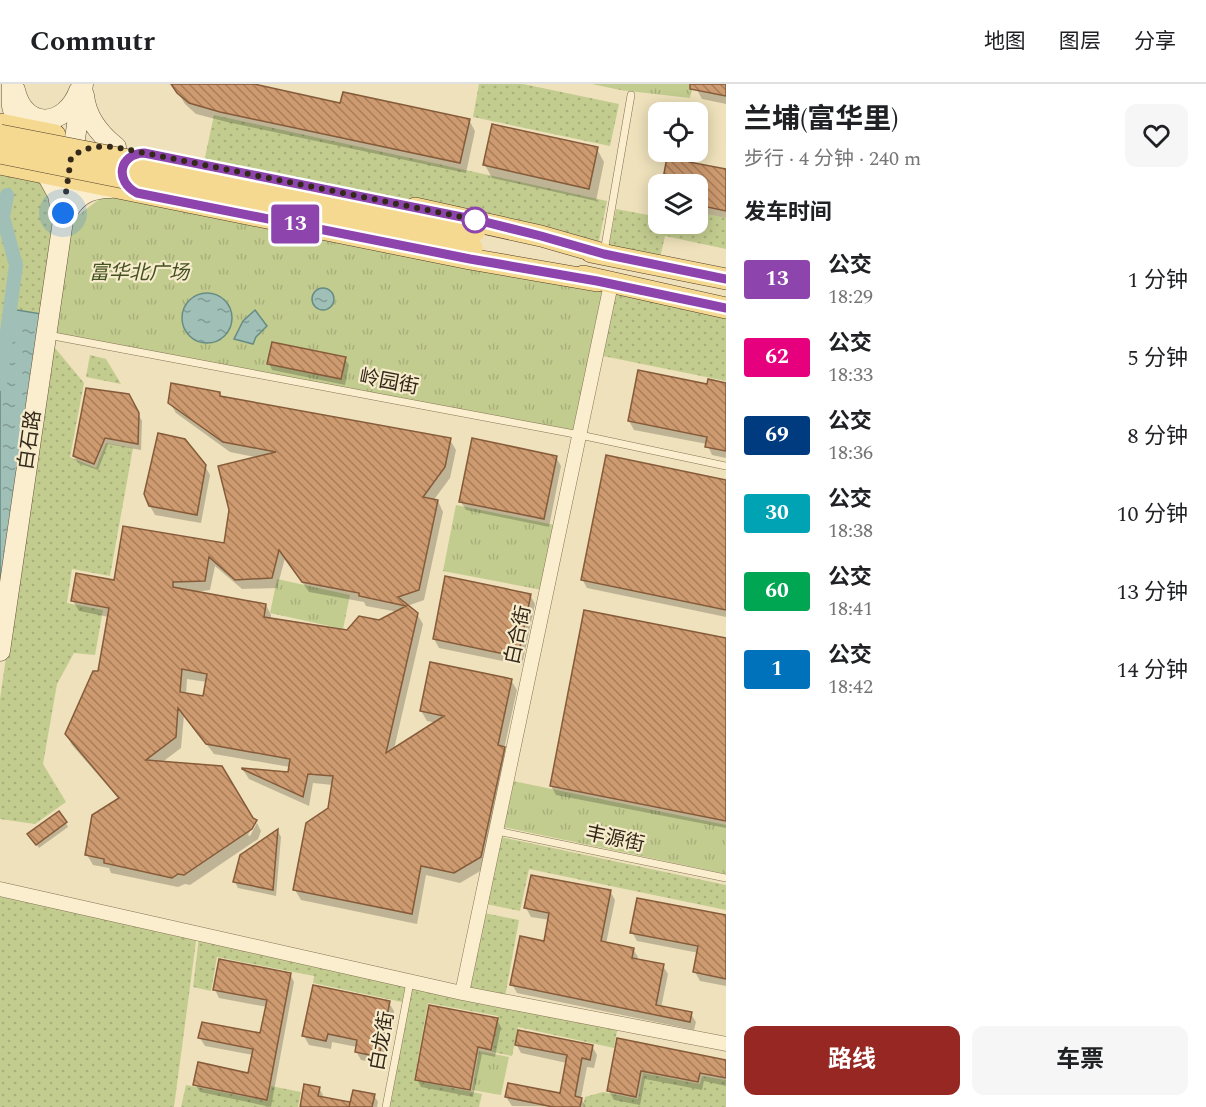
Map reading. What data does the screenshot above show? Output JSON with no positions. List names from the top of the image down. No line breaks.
{"streets":{"main road":["白石路"],"street":["白合街"],"lane":["岭园街","丰源街","白龙街"]},"crossings":[["岭园街","白石路"],["岭园街","白合街"],["白合街","丰源街"]],"parks":["富华北广场"],"lines":["bus line 13"],"page":{"header":"Commutr","nav":["地图","图层","分享"],"on_map":"13","heading":[["兰埔(富华里)","步行 · 4 分钟 · 240 m"],"发车时间"],"list":[{"mark":"13","name":"公交","note":"18:29","value":"1 分钟"},{"mark":"62","name":"公交","note":"18:33","value":"5 分钟"},{"mark":"69","name":"公交","note":"18:36","value":"8 分钟"},{"mark":"30","name":"公交","note":"18:38","value":"10 分钟"},{"mark":"60","name":"公交","note":"18:41","value":"13 分钟"},{"mark":"1","name":"公交","note":"18:42","value":"14 分钟"}],"buttons":["路线","车票"]}}
